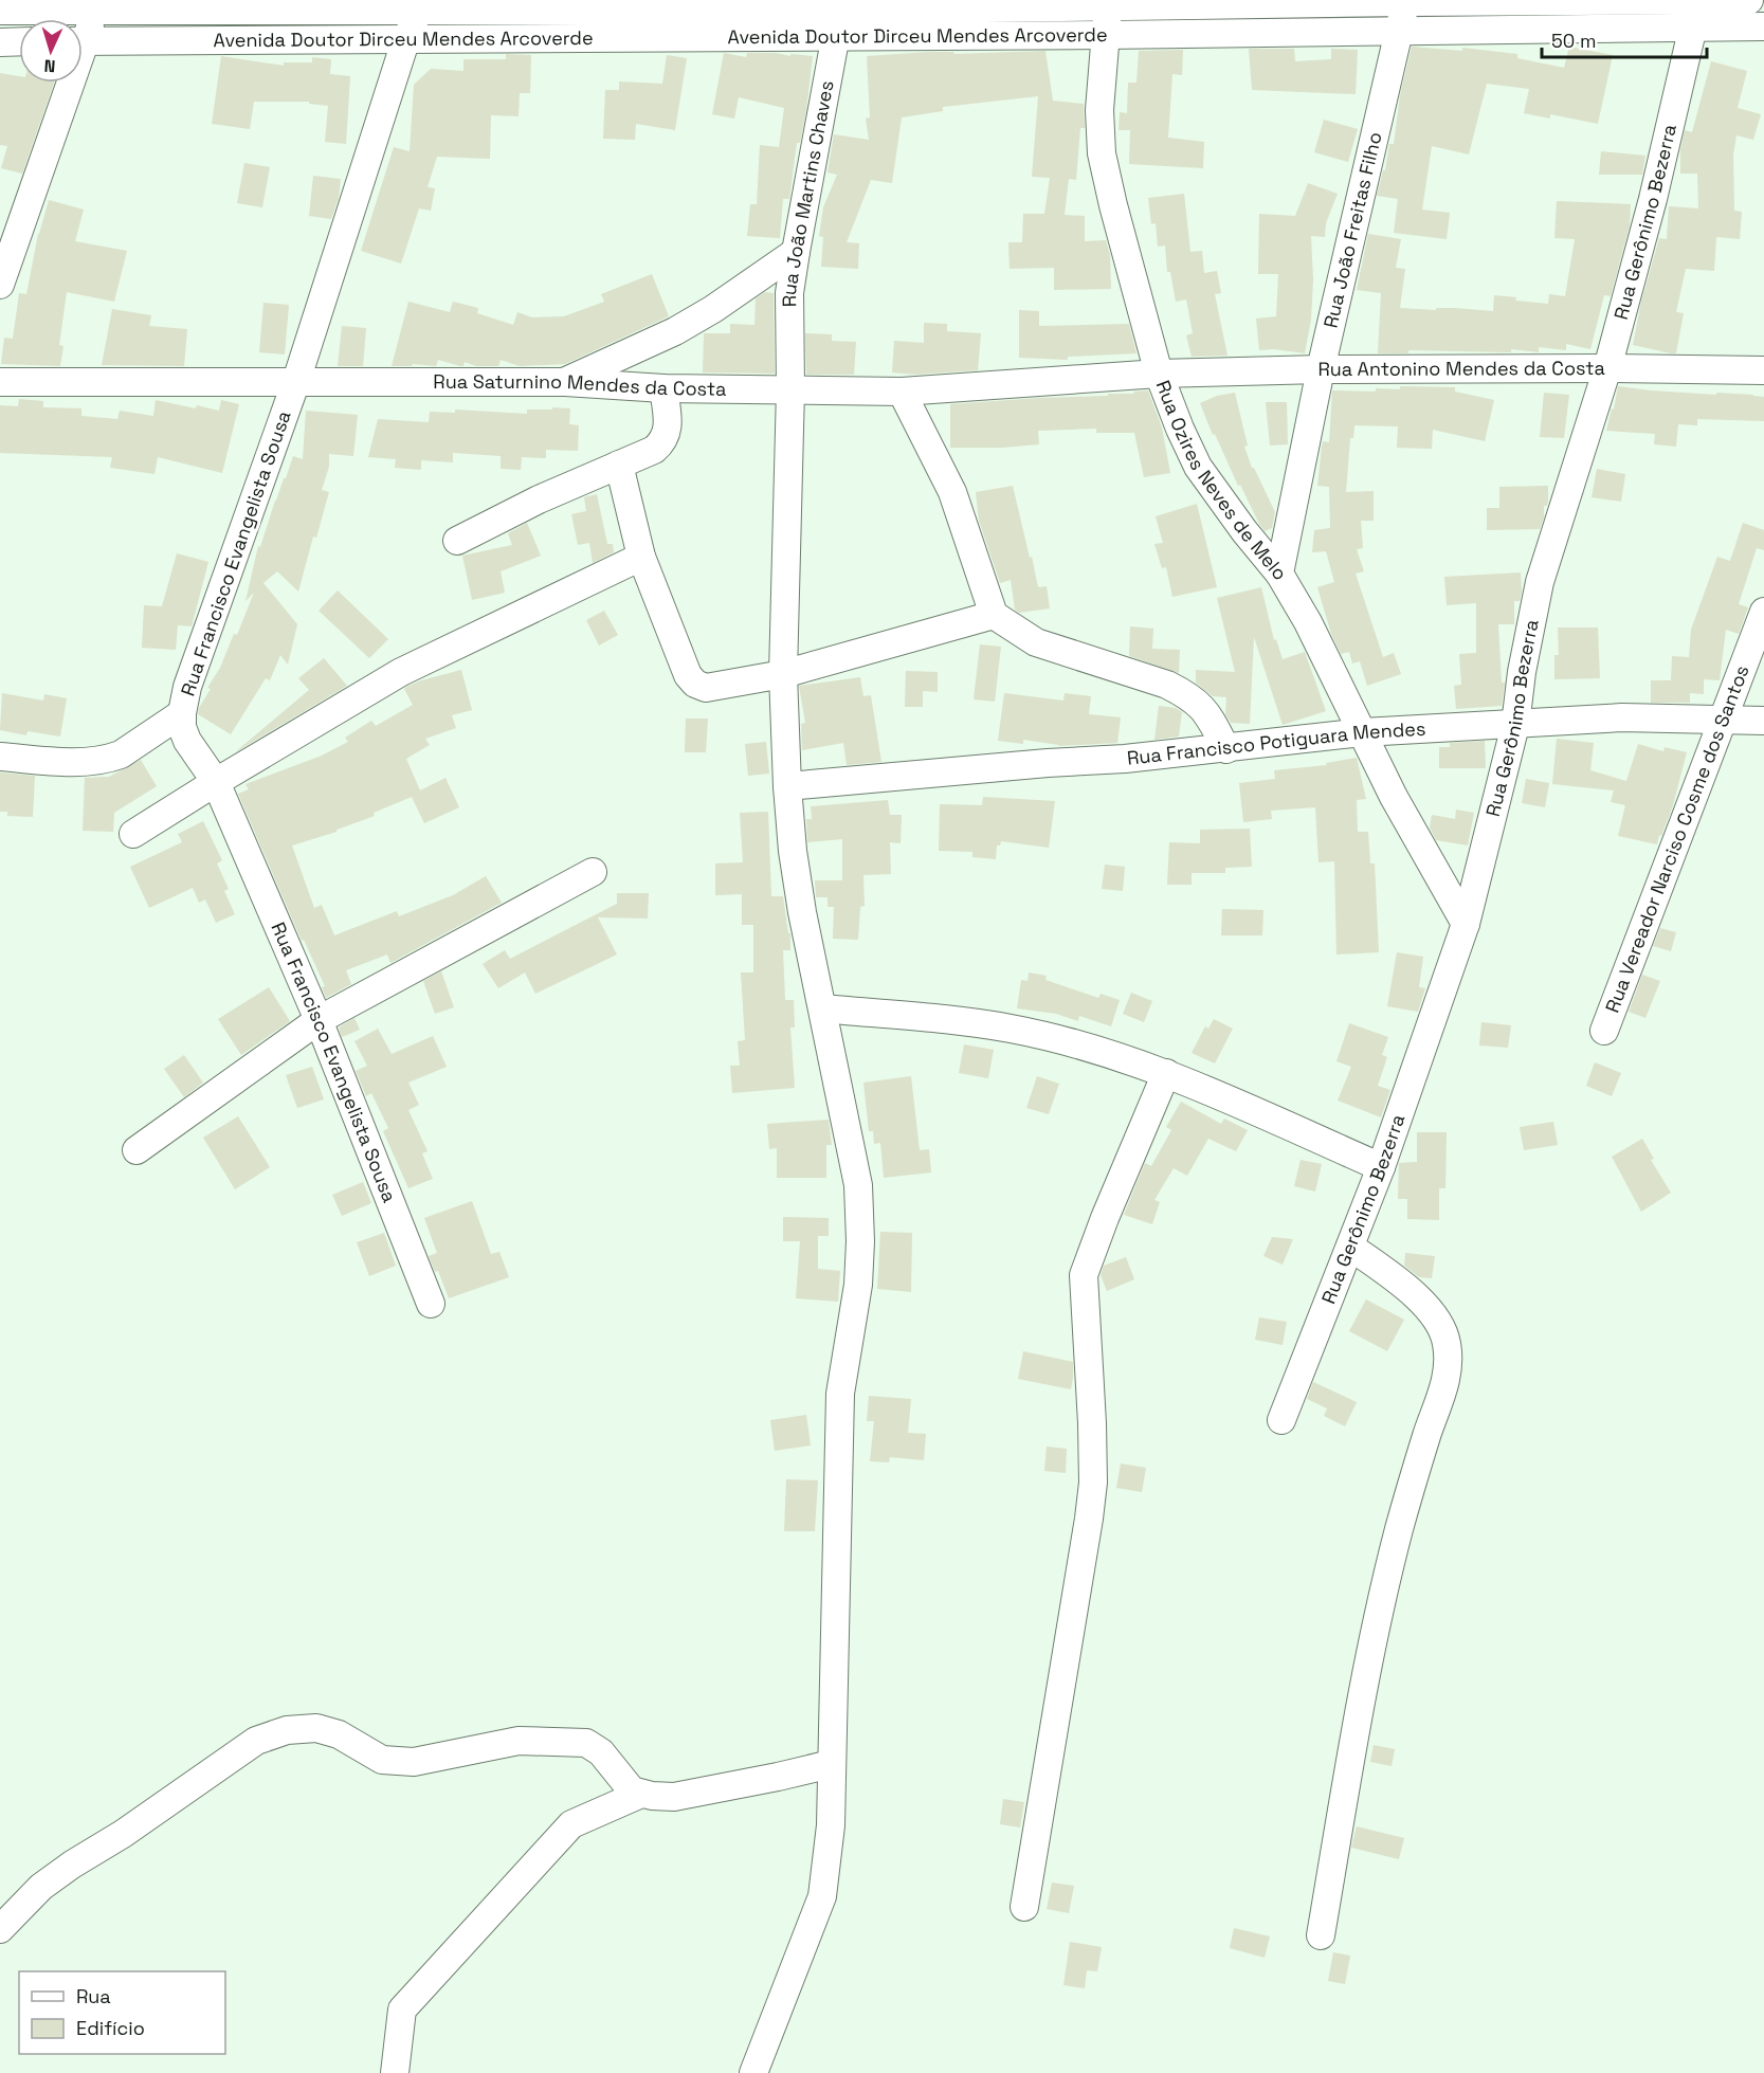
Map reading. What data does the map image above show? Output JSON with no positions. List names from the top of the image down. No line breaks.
{"streets":{"street":["Avenida Doutor Dirceu Mendes Arcoverde","Rua João Martins Chaves","Rua Gerônimo Bezerra","Rua João Freitas Filho","Rua Antonino Mendes da Costa","Rua Saturnino Mendes da Costa","Rua Ozires Neves de Melo","Rua Francisco Evangelista Sousa","Rua Francisco Potiguara Mendes","Rua Vereador Narciso Cosme dos Santos"]},"crossings":[["Avenida Doutor Dirceu Mendes Arcoverde","Rua João Martins Chaves"],["Avenida Doutor Dirceu Mendes Arcoverde","Rua Gerônimo Bezerra"],["Avenida Doutor Dirceu Mendes Arcoverde","Rua João Freitas Filho"],["Avenida Doutor Dirceu Mendes Arcoverde","Rua Ozires Neves de Melo"],["Avenida Doutor Dirceu Mendes Arcoverde","Rua Francisco Evangelista Sousa"],["Rua João Martins Chaves","Rua Saturnino Mendes da Costa"],["Rua João Martins Chaves","Rua Francisco Potiguara Mendes"],["Rua Gerônimo Bezerra","Rua Antonino Mendes da Costa"],["Rua Gerônimo Bezerra","Rua Ozires Neves de Melo"],["Rua Gerônimo Bezerra","Rua Francisco Potiguara Mendes"],["Rua João Freitas Filho","Rua Antonino Mendes da Costa"],["Rua João Freitas Filho","Rua Ozires Neves de Melo"],["Rua Antonino Mendes da Costa","Rua Saturnino Mendes da Costa"],["Rua Antonino Mendes da Costa","Rua Ozires Neves de Melo"],["Rua Saturnino Mendes da Costa","Rua Ozires Neves de Melo"],["Rua Saturnino Mendes da Costa","Rua Francisco Evangelista Sousa"],["Rua Ozires Neves de Melo","Rua Francisco Potiguara Mendes"],["Rua Francisco Potiguara Mendes","Rua Vereador Narciso Cosme dos Santos"]],"legend":["Rua","Edifício"],"scale_bar":"50 m","north":"bottom"}
